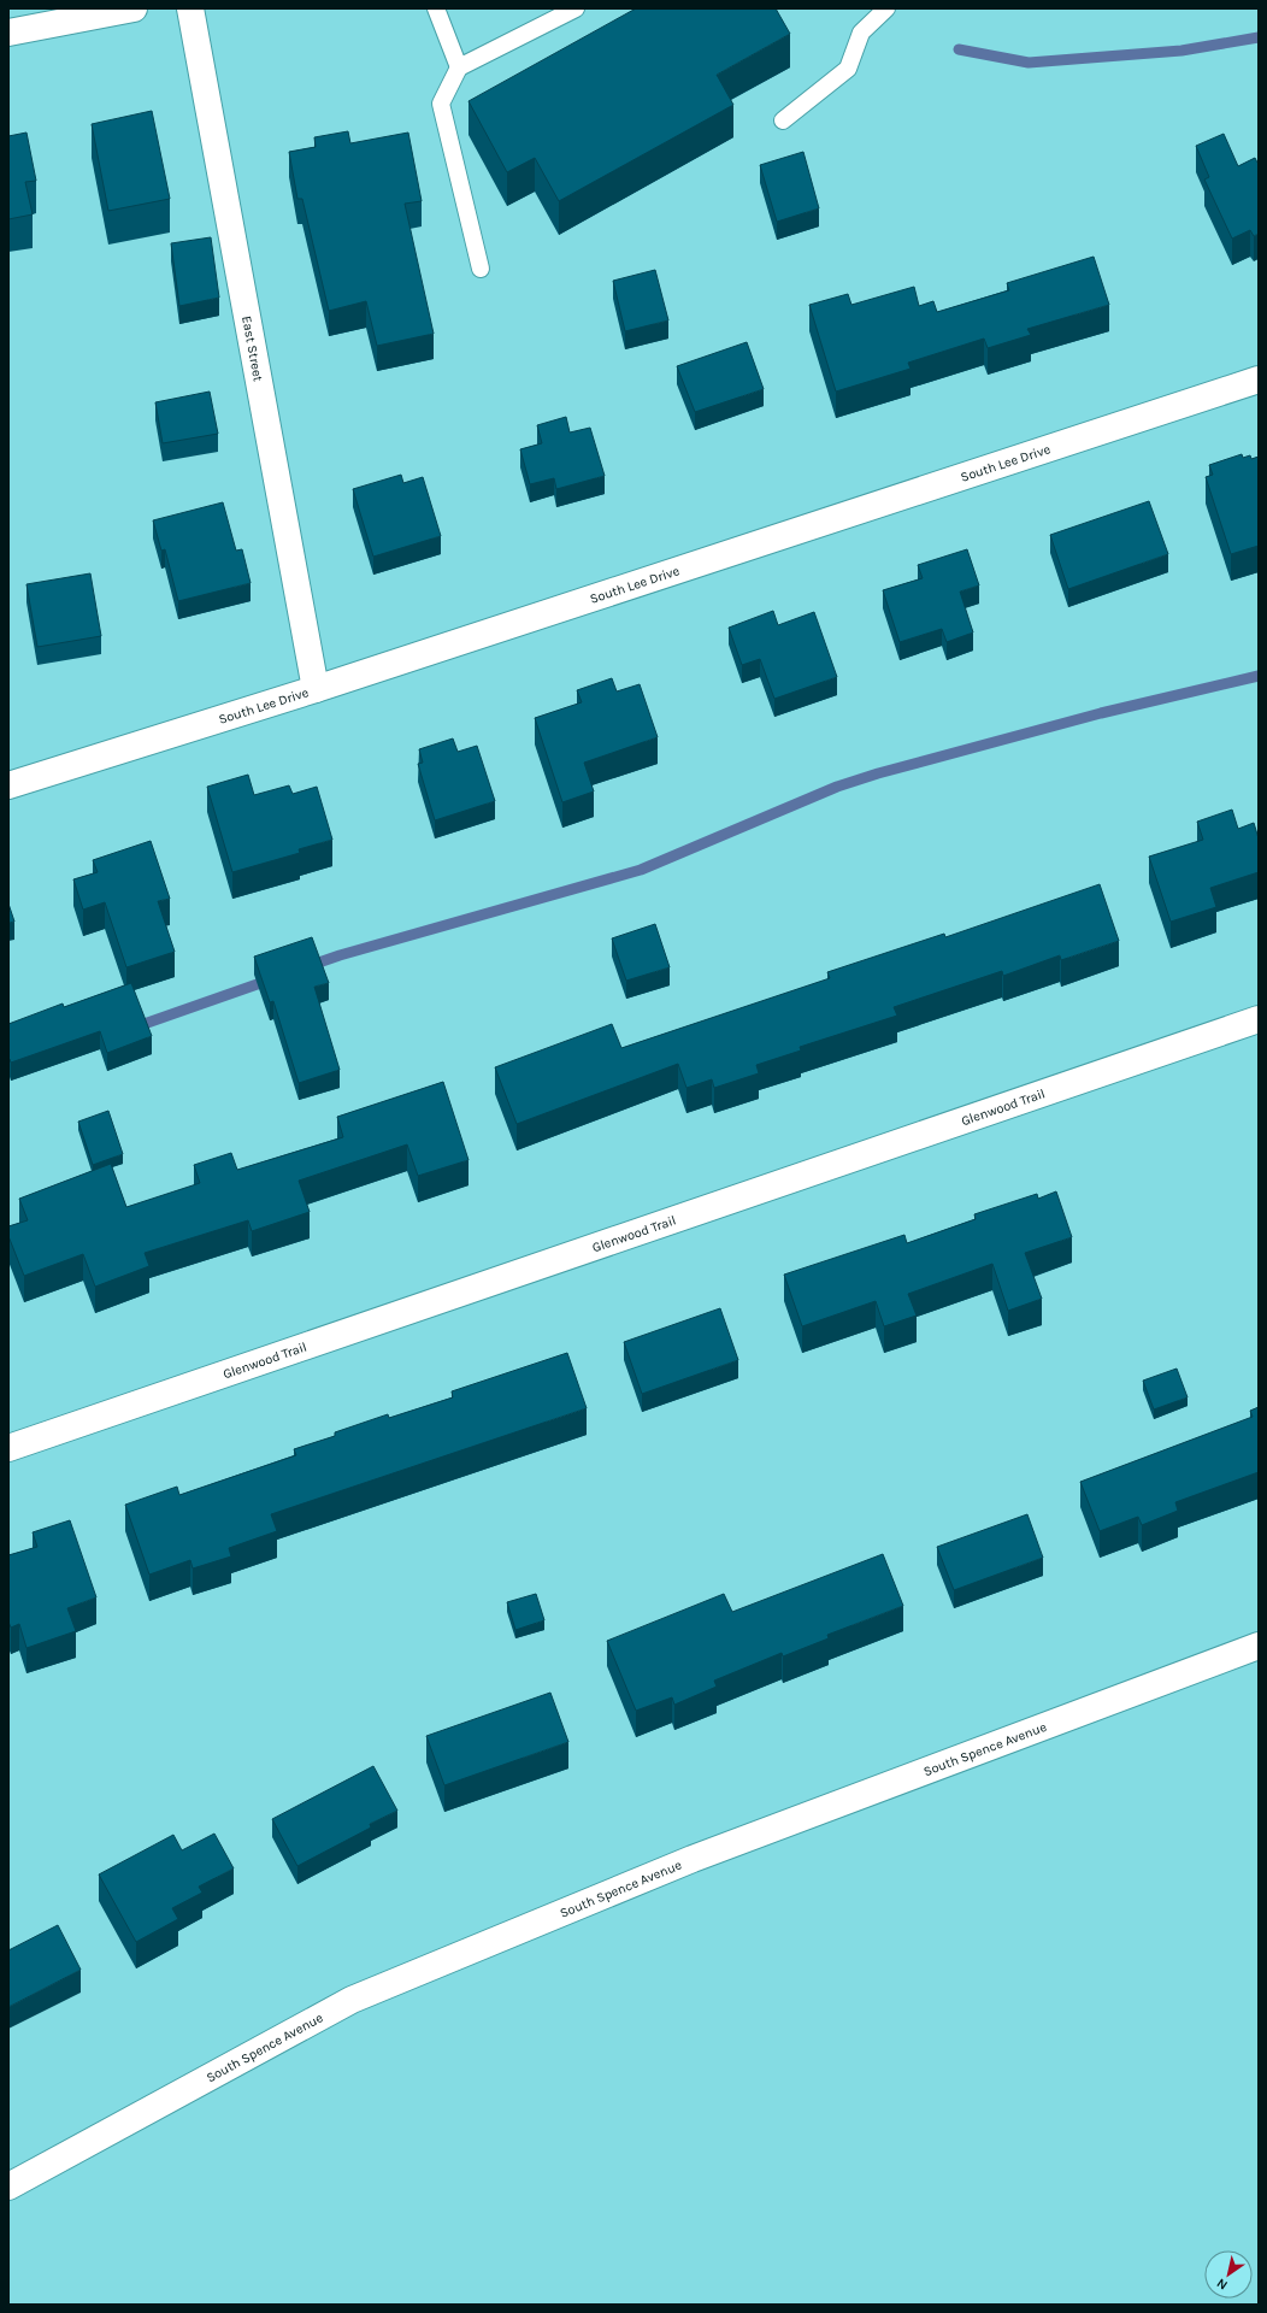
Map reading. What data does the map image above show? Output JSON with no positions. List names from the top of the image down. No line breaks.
{"streets":{"street":["East Street","South Lee Drive","Glenwood Trail","South Spence Avenue"]},"crossings":[["East Street","South Lee Drive"]],"north":"bottom left"}
